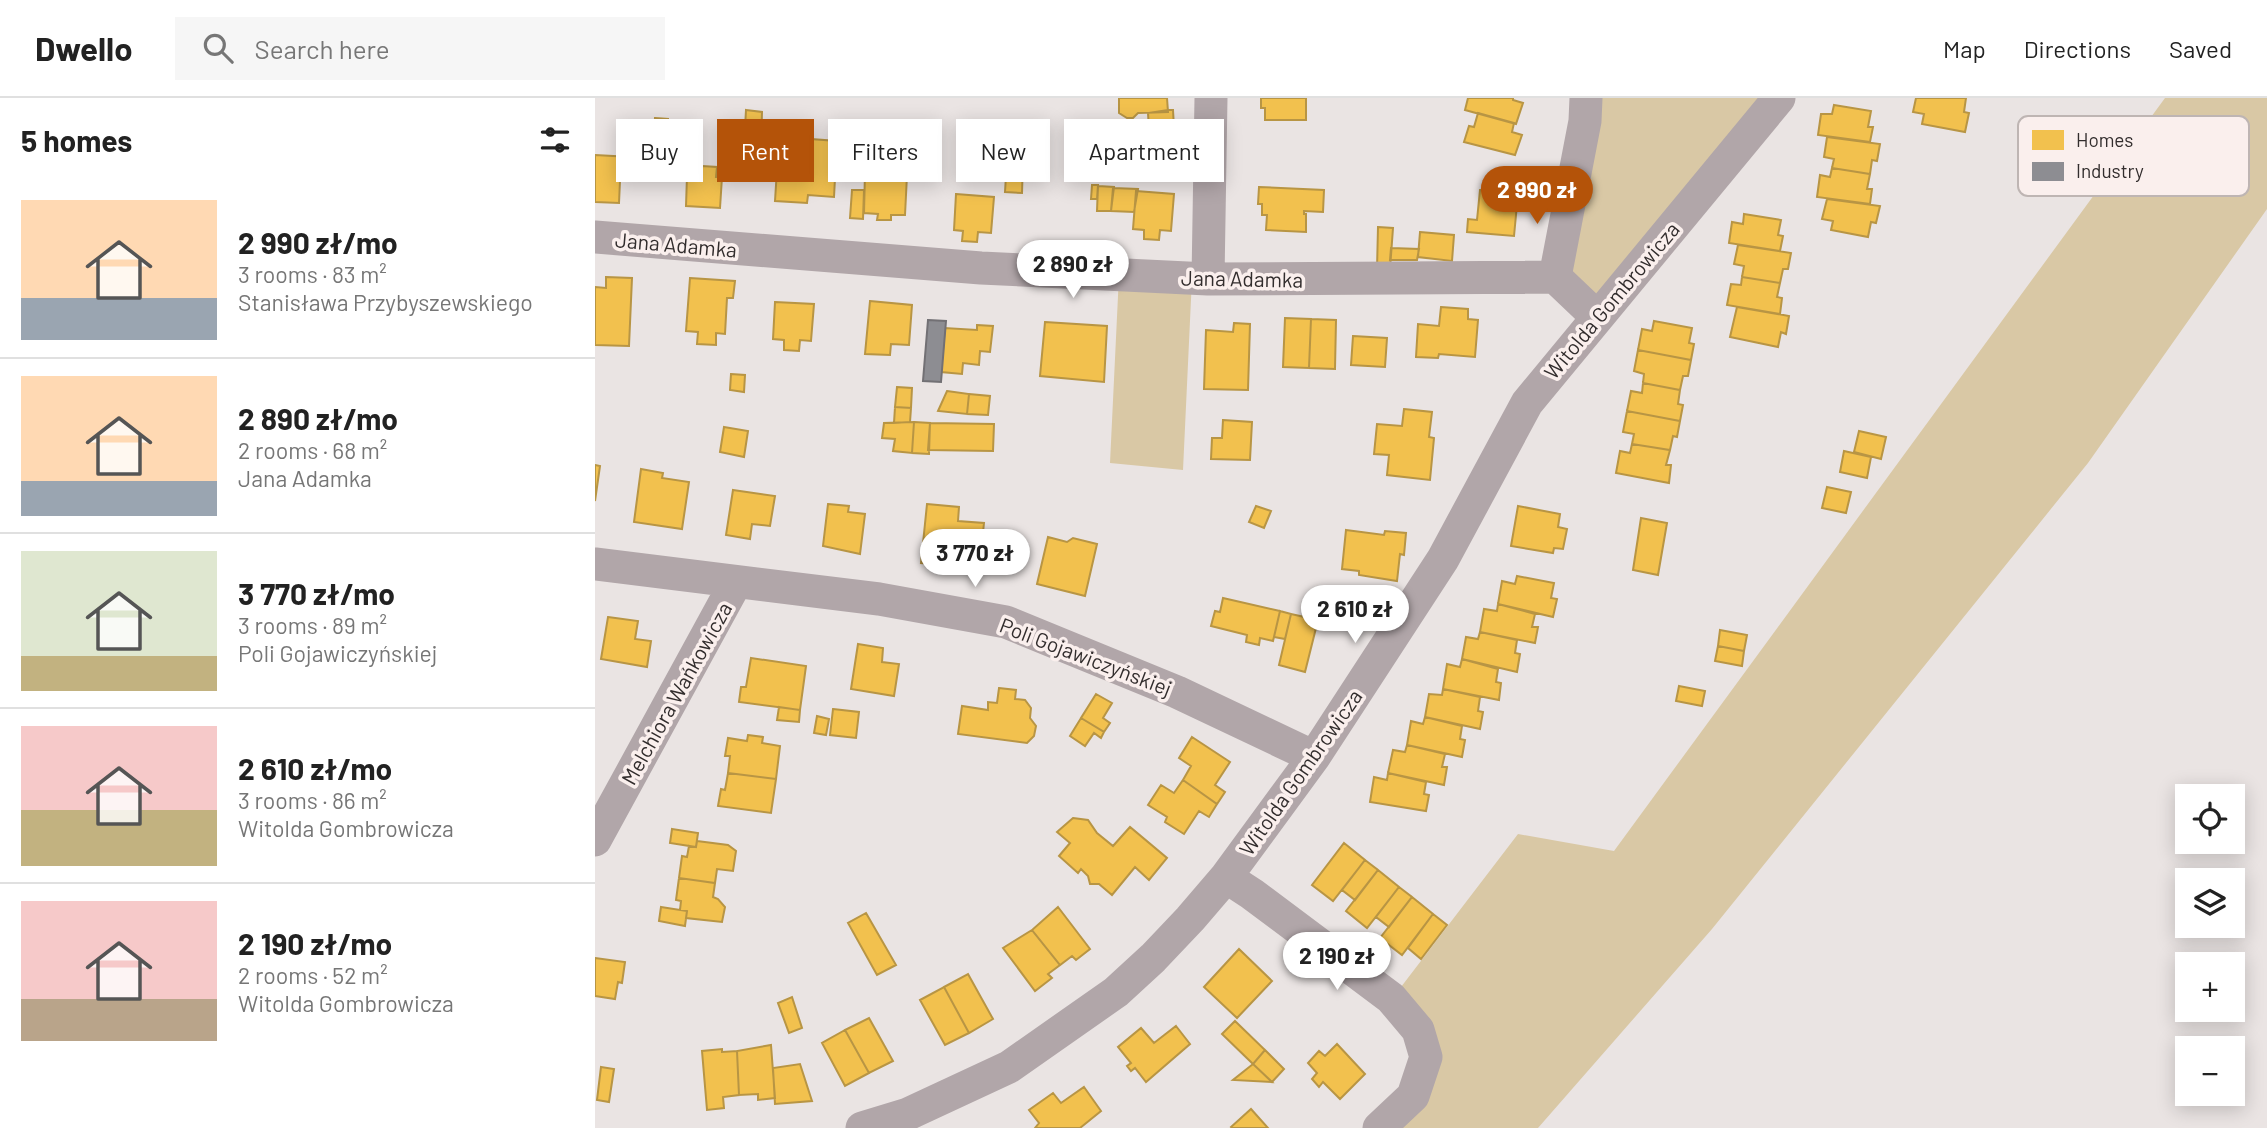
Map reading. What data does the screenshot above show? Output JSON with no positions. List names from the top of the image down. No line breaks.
{"streets":{"street":["Jana Adamka","Witolda Gombrowicza","Poli Gojawiczyńskiej","Melchiora Wańkowicza"]},"crossings":[["Witolda Gombrowicza","Poli Gojawiczyńskiej"],["Poli Gojawiczyńskiej","Melchiora Wańkowicza"]],"legend":["Homes","Industry"],"page":{"header":"Dwello","search":"Search here","nav":["Map","Directions","Saved"],"heading":"5 homes","chip":["Buy","Rent","Filters","New","Apartment"],"price":["2 990 zł","2 890 zł","3 770 zł","2 610 zł","2 190 zł"],"list":[{"name":"2 990 zł/mo","note":"3 rooms · 83 m² · Stanisława Przybyszewskiego"},{"name":"2 890 zł/mo","note":"2 rooms · 68 m² · Jana Adamka"},{"name":"3 770 zł/mo","note":"3 rooms · 89 m² · Poli Gojawiczyńskiej"},{"name":"2 610 zł/mo","note":"3 rooms · 86 m² · Witolda Gombrowicza"},{"name":"2 190 zł/mo","note":"2 rooms · 52 m² · Witolda Gombrowicza"}],"map_buttons":["+","−"]}}
